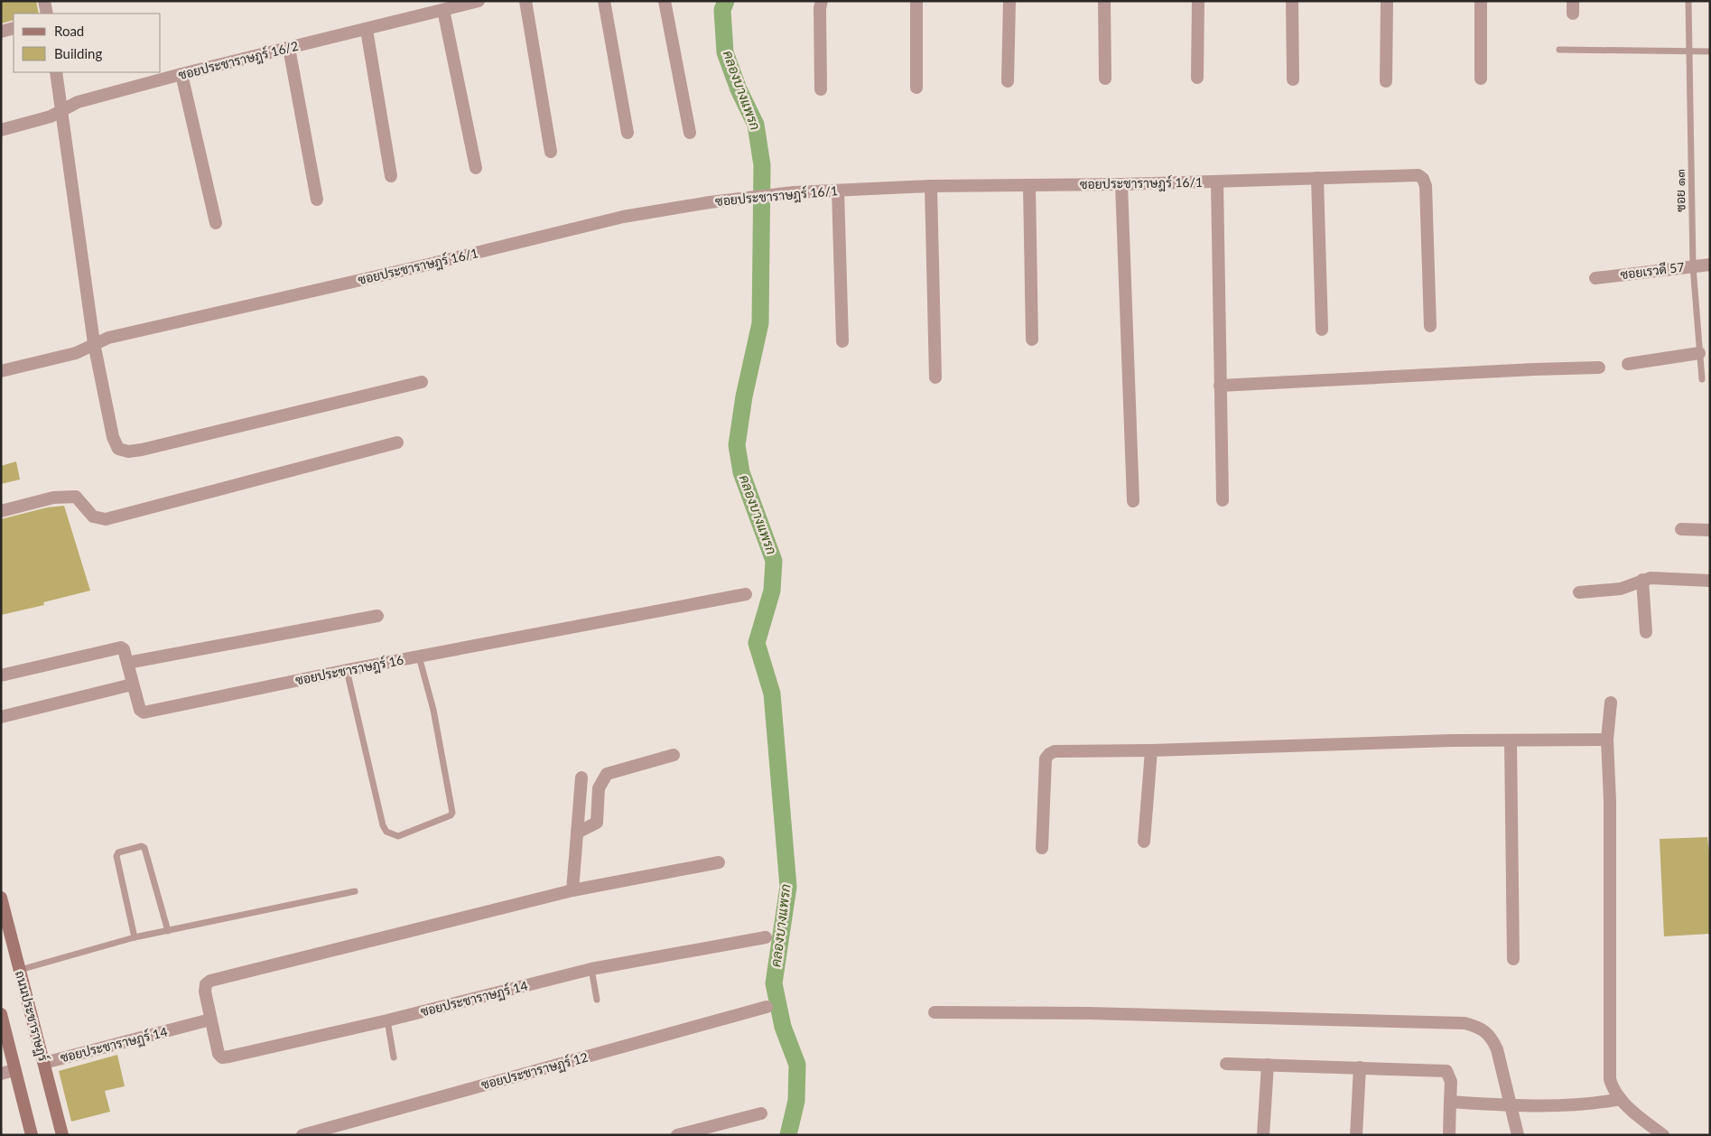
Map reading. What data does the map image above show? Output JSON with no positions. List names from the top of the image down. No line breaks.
{"streets":{"main road":["ถนนประชาราษฎร์"],"street":["ซอยประชาราษฎร์ 16/2","ซอยประชาราษฎร์ 16/1","ซอยเรวดี 57","ซอยประชาราษฎร์ 16","ซอยประชาราษฏร์ 14","ซอยประชาราษฏร์ 12"],"lane":["ซอย ๑๓"]},"crossings":[["ซอย ๑๓","ซอยเรวดี 57"],["ซอยประชาราษฏร์ 14","ถนนประชาราษฎร์"]],"water":["คลองบางแพรก"],"legend":["Road","Building"]}
